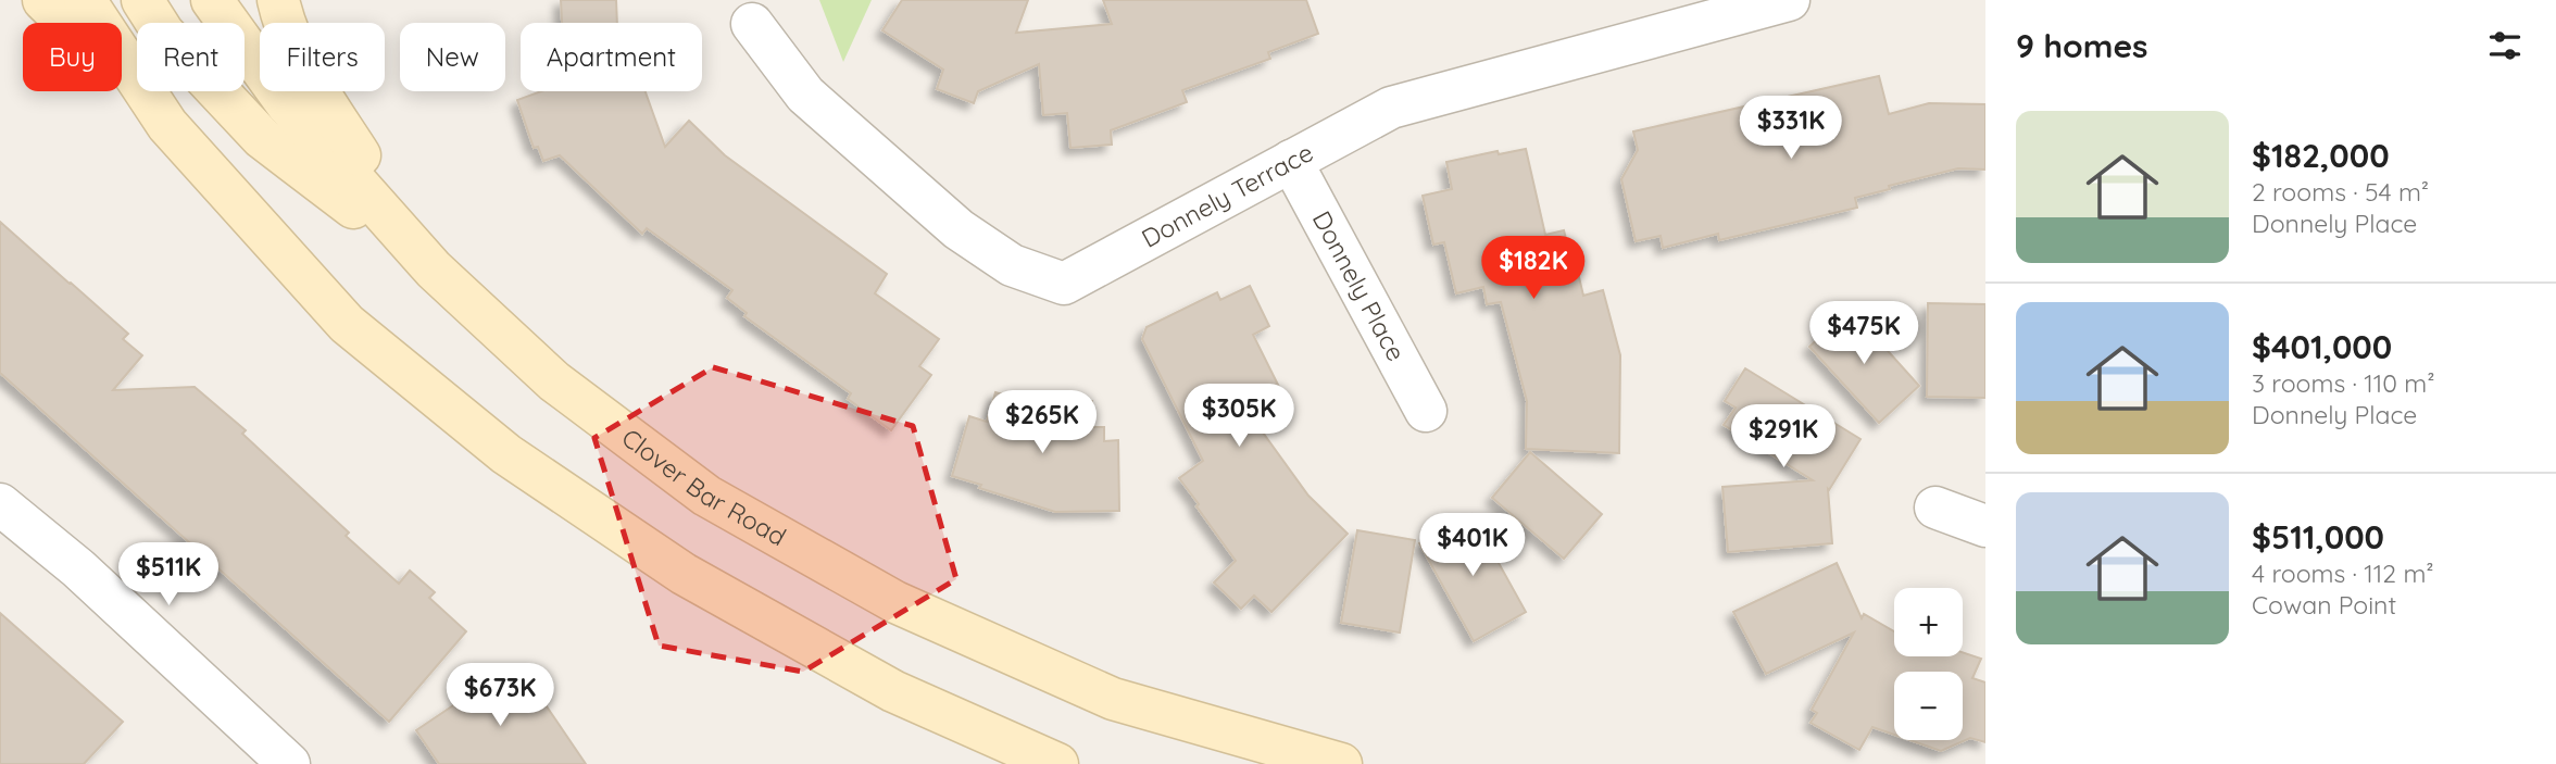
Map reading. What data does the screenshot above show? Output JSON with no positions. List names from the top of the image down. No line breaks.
{"streets":{"main road":["Clover Bar Road"],"street":["Donnely Terrace","Donnely Place"]},"crossings":[["Donnely Terrace","Donnely Place"]],"page":{"heading":"9 homes","chip":["Buy","Rent","Filters","New","Apartment"],"list":[{"name":"$182,000","note":"2 rooms · 54 m² · Donnely Place"},{"name":"$401,000","note":"3 rooms · 110 m² · Donnely Place"},{"name":"$511,000","note":"4 rooms · 112 m² · Cowan Point"}],"price":["$331K","$182K","$475K","$305K","$265K","$291K","$401K","$511K","$673K"],"map_buttons":["+","−"]}}
